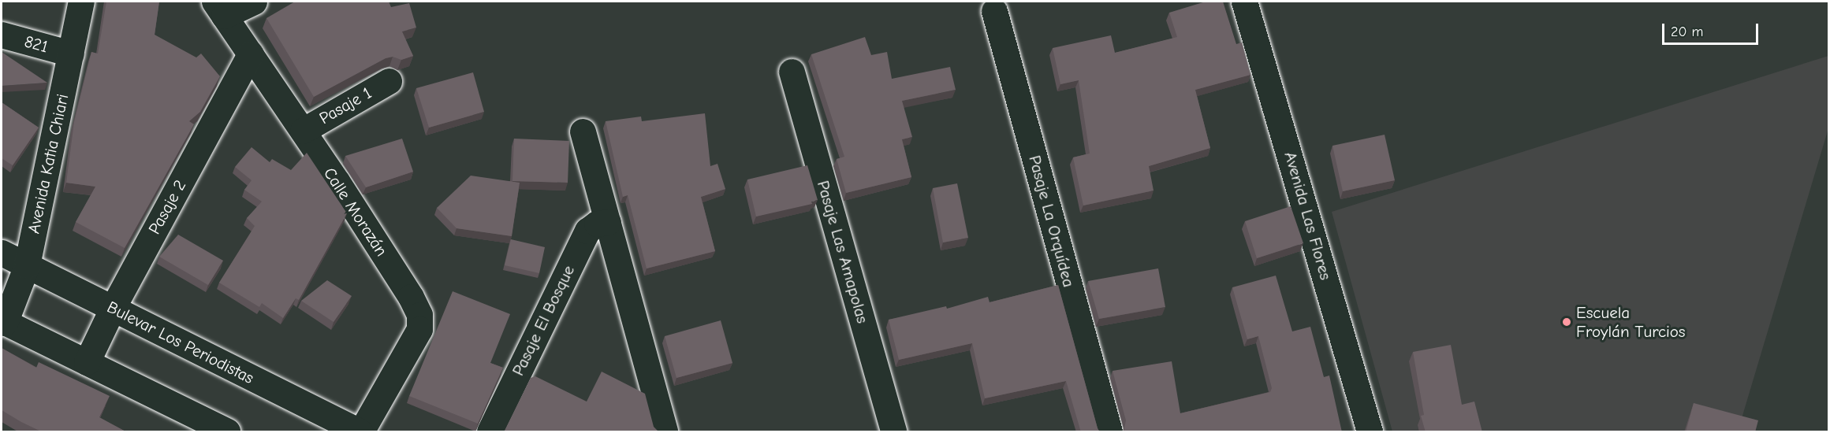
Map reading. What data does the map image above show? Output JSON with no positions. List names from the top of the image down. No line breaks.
{"streets":{"street":["821","Pasaje 1","Avenida Katia Chiari","Pasaje 2","Calle Morazán","Avenida Las Flores","Pasaje La Orquídea","Pasaje Las Amapolas","Pasaje El Bosque","Bulevar Los Periodistas"]},"crossings":[["821","Avenida Katia Chiari"],["Pasaje 1","Calle Morazán"],["Avenida Katia Chiari","Bulevar Los Periodistas"],["Pasaje 2","Calle Morazán"],["Pasaje 2","Bulevar Los Periodistas"],["Calle Morazán","Bulevar Los Periodistas"]],"places":["Escuela Froylán Turcios"],"scale_bar":"20 m"}
